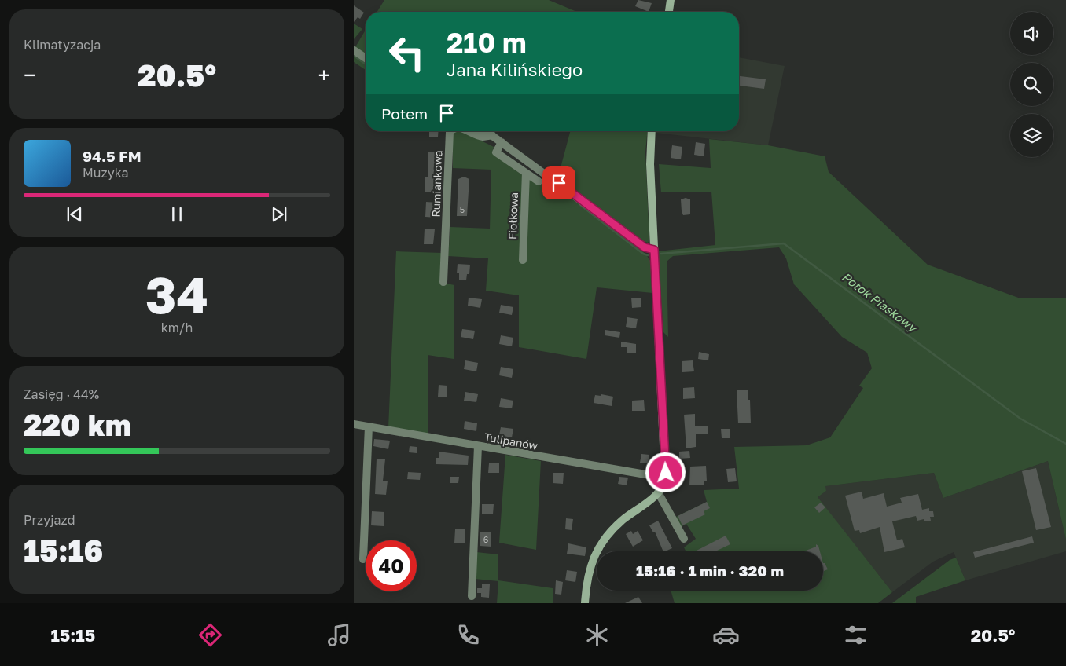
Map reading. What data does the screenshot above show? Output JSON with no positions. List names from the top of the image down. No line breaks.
{"streets":{"street":["Rumiankowa","Fiołkowa","Tulipanów"]},"water":["Potok Piaskowy"],"house_numbers":["5","6"],"page":{"tile":["Klimatyzacja",["34","km/h"],["Zasięg · 44%","220 km"],["Przyjazd","15:16"]],"turn":["210 m","Jana Kilińskiego"],"heat":["−","20.5°","+"],"then":"Potem","song":["94.5 FM","Muzyka"],"limit":"40","trip":"15:16 · 1 min · 320 m","tabs":["15:15","20.5°"]}}
